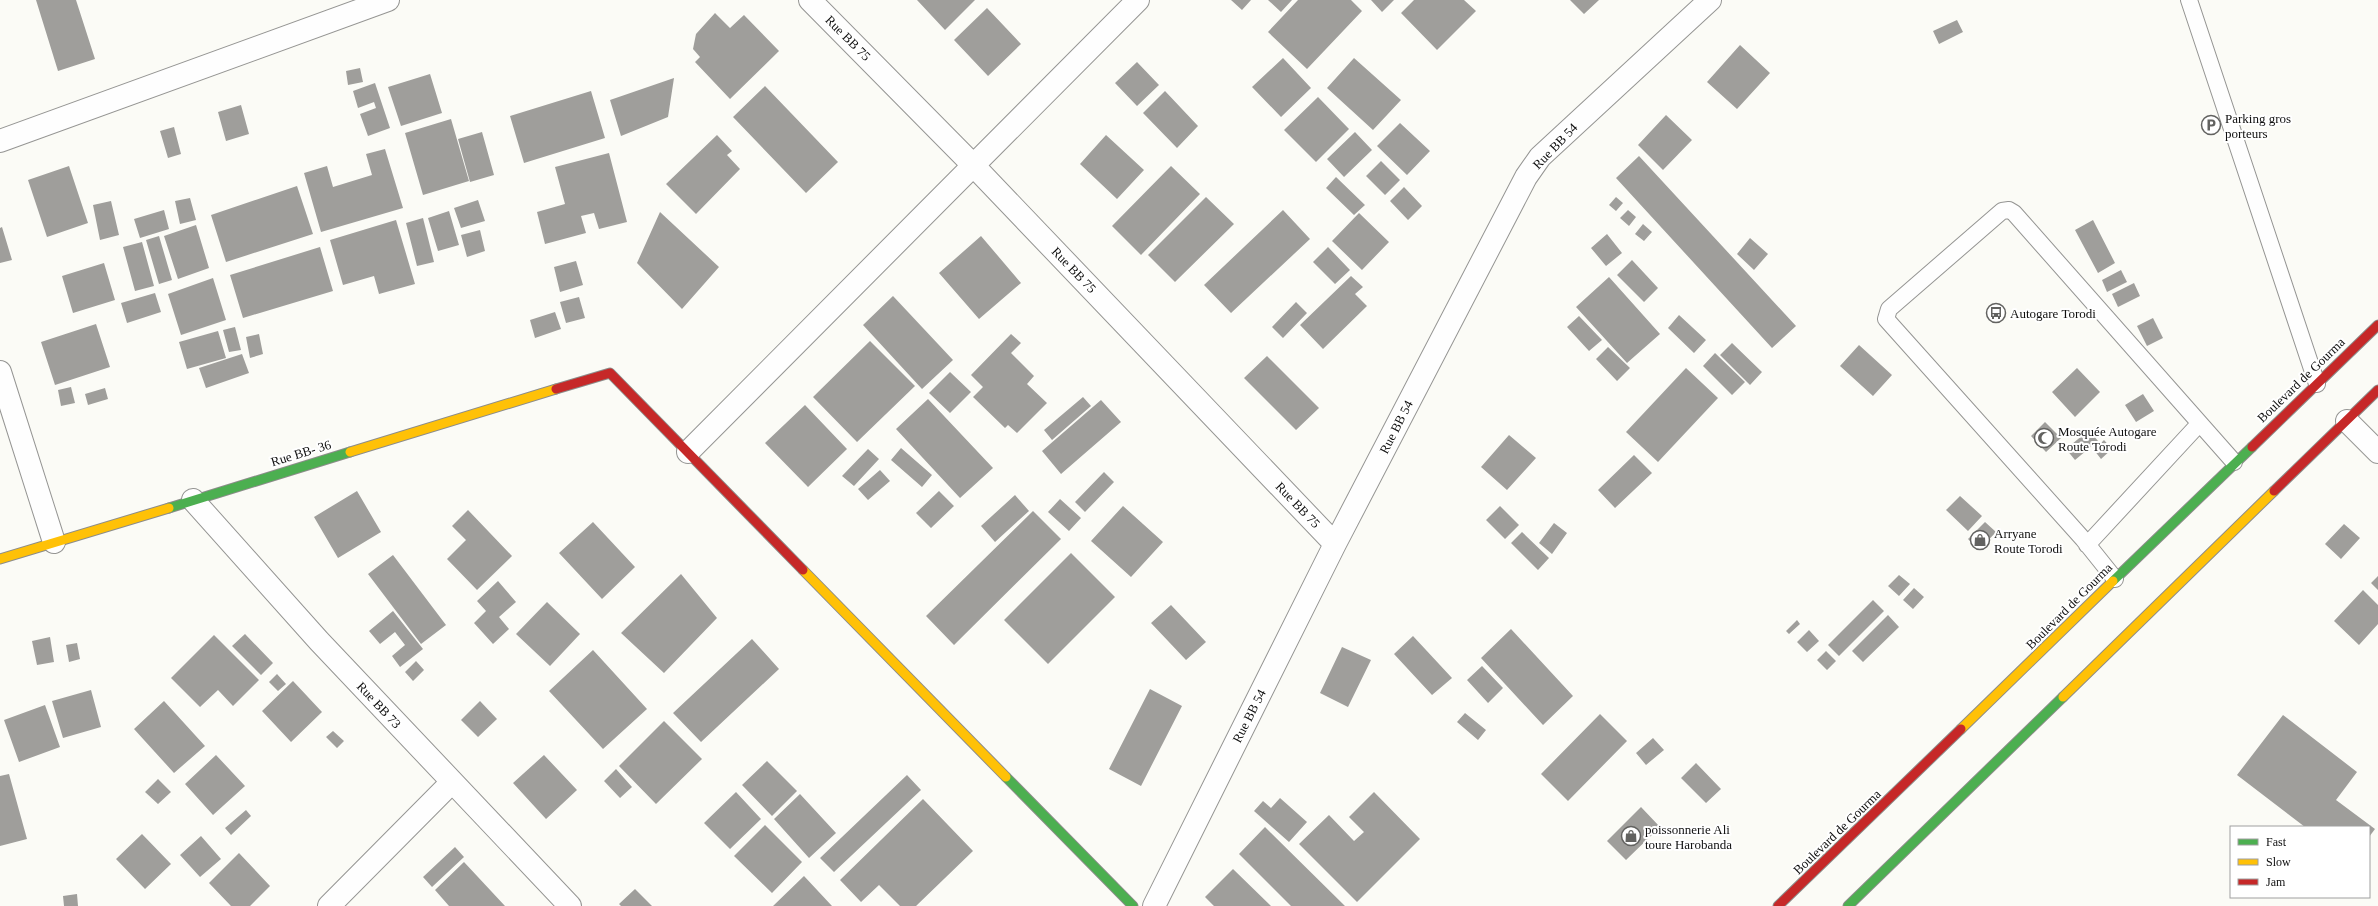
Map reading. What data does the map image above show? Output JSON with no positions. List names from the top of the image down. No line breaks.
{"streets":{"main road":["Boulevard de Gourma","Rue BB- 36"],"street":["Rue BB 75","Rue BB 54","Rue BB 73"]},"crossings":[["Rue BB 75","Rue BB 54"],["Rue BB- 36","Rue BB 73"]],"places":{"parking":["Parking gros porteurs"],"bus stop":["Autogare Torodi"],"mosque":["Mosquée Autogare Route Torodi"],"shop":["Arryane Route Torodi","poissonnerie Ali toure Harobanda"]},"legend":["Fast","Slow","Jam"]}
